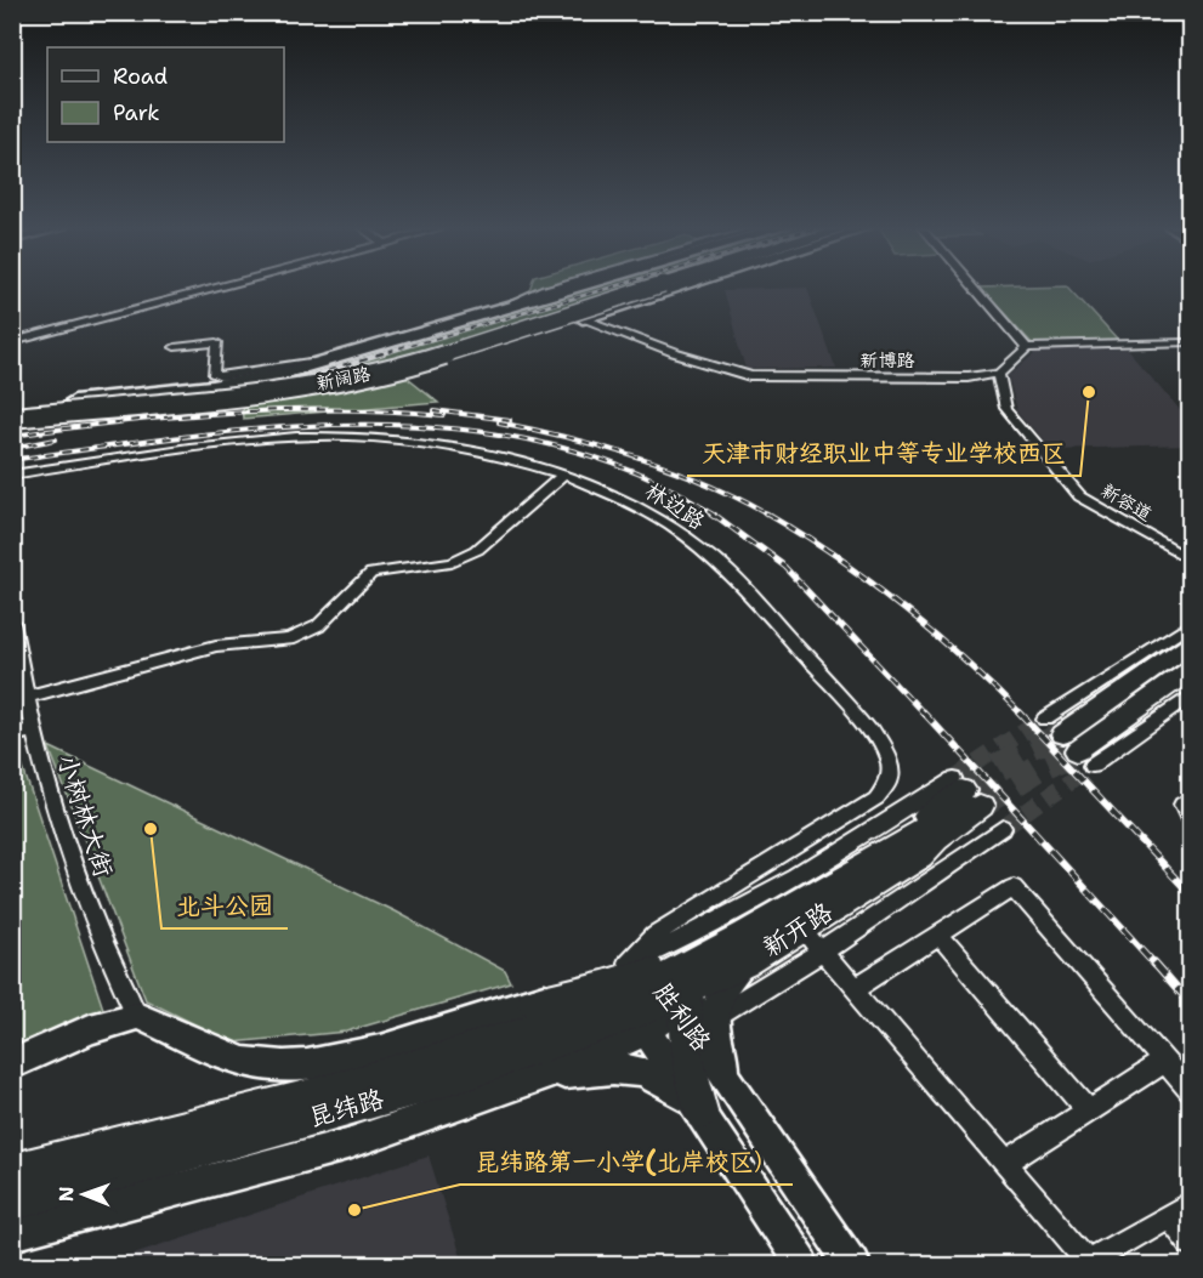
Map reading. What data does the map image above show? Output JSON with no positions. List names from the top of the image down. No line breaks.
{"streets":{"highway":["新阔路"],"main road":["新开路","昆纬路"],"street":["新博路","新容道","林边路","小树林大街"]},"crossings":[["新博路","新容道"],["林边路","昆纬路"]],"places":["天津市财经职业中等专业学校西区","北斗公园","昆纬路第一小学(北岸校区）"],"legend":["Road","Park"],"north":"left"}
